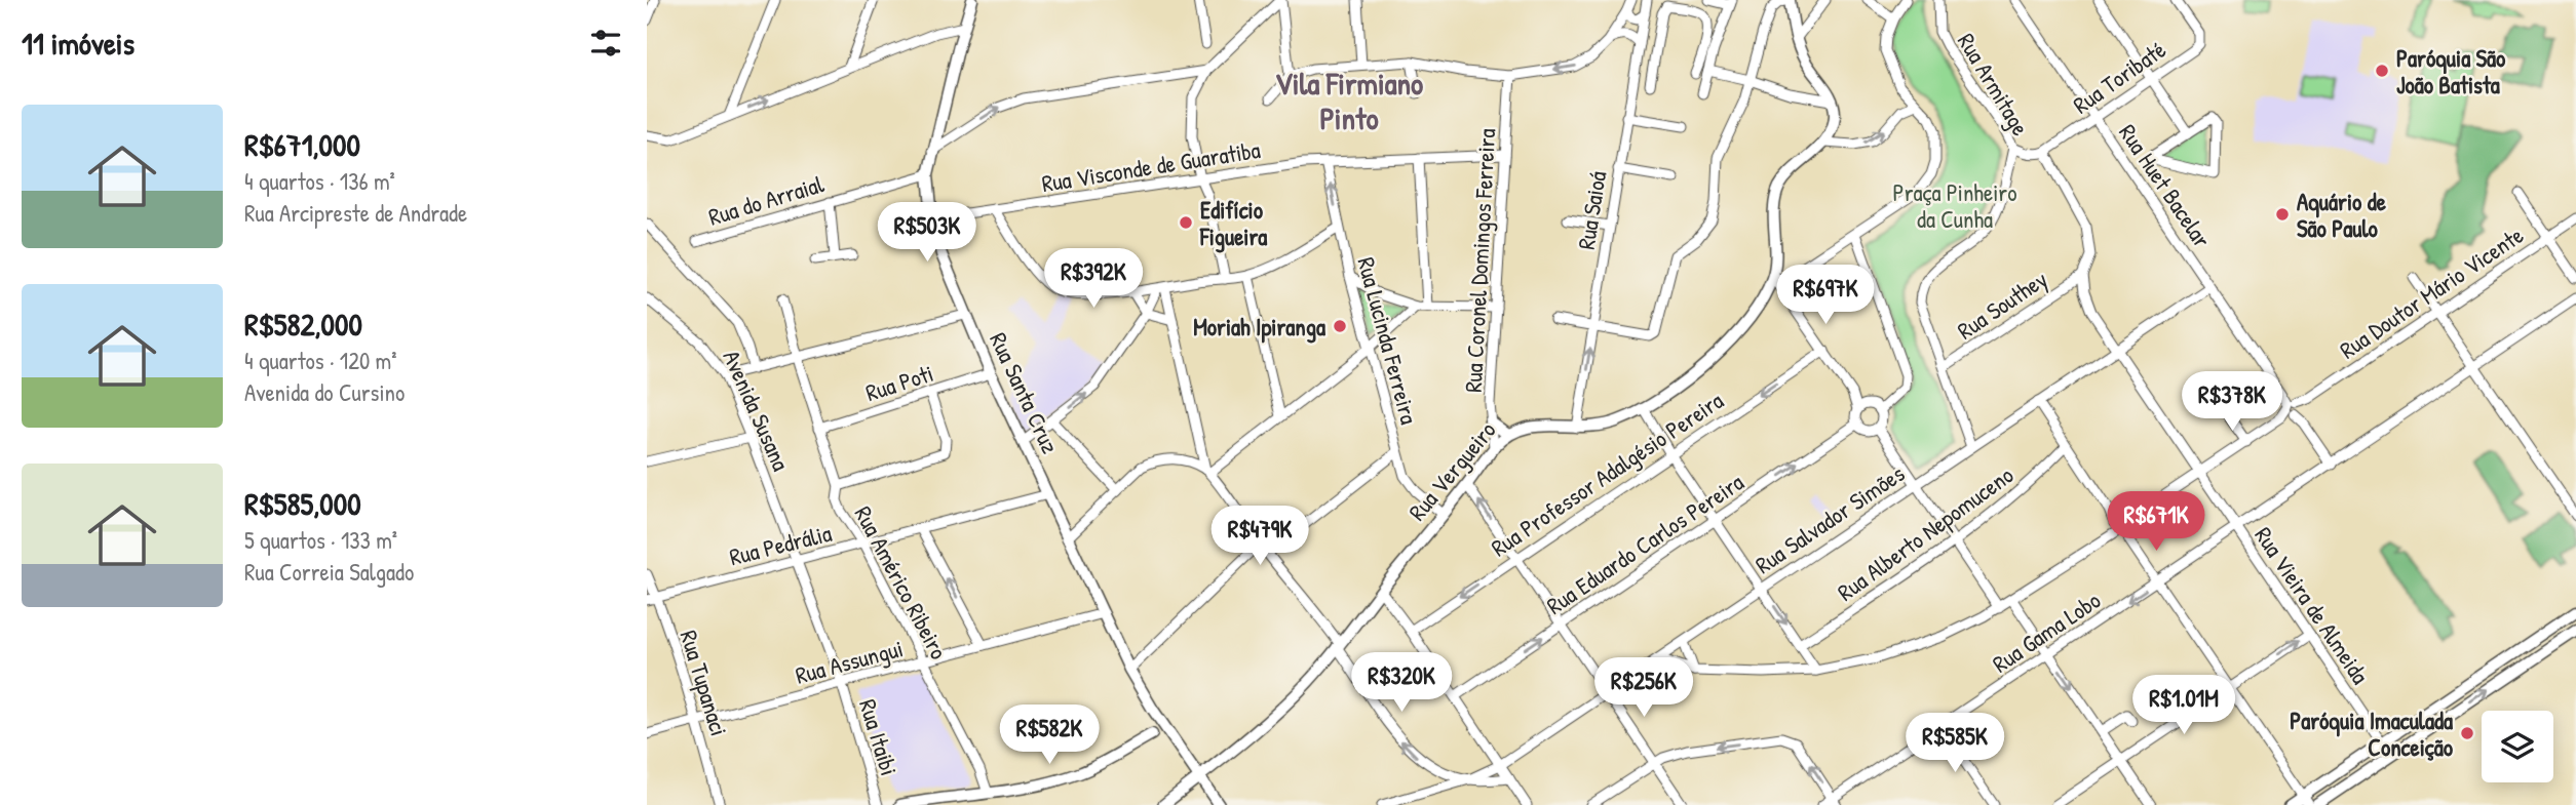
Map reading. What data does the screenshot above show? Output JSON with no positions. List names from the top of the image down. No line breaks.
{"streets":{"main road":["Rua Santa Cruz","Rua Vergueiro"],"street":["Rua Toribaté","Rua Armitage","Rua Visconde de Guaratiba","Rua Huet Bacelar","Rua do Arraial","Rua Saioá","Rua Coronel Domingos Ferreira","Rua Doutor Mário Vicente","Rua Southey","Rua Lucinda Ferreira","Rua Poti","Avenida Susana","Rua Professor Adalgésio Pereira","Rua Salvador Simões","Rua Alberto Nepomuceno","Rua Eduardo Carlos Pereira","Rua Pedrália","Rua Américo Ribeiro","Rua Vieira de Almeida","Rua Gama Lobo","Rua Assungui","Rua Tupanaci","Rua Itaibi"]},"crossings":[["Rua Toribaté","Rua Huet Bacelar"],["Rua Toribaté","Rua Vieira de Almeida"],["Rua Armitage","Rua Southey"],["Rua Armitage","Rua Salvador Simões"],["Rua Visconde de Guaratiba","Rua Coronel Domingos Ferreira"],["Rua Visconde de Guaratiba","Rua Lucinda Ferreira"],["Rua Visconde de Guaratiba","Rua Santa Cruz"],["Rua Huet Bacelar","Rua Doutor Mário Vicente"],["Rua Huet Bacelar","Rua Salvador Simões"],["Rua Huet Bacelar","Rua Gama Lobo"],["Rua do Arraial","Rua Santa Cruz"],["Rua Saioá","Rua Vergueiro"],["Rua Coronel Domingos Ferreira","Rua Vergueiro"],["Rua Doutor Mário Vicente","Rua Salvador Simões"],["Rua Doutor Mário Vicente","Rua Vieira de Almeida"],["Rua Southey","Rua Vieira de Almeida"],["Rua Lucinda Ferreira","Rua Vergueiro"],["Rua Poti","Rua Santa Cruz"],["Rua Poti","Rua Américo Ribeiro"],["Rua Santa Cruz","Rua Vergueiro"],["Rua Santa Cruz","Rua Pedrália"],["Rua Santa Cruz","Rua Assungui"],["Avenida Susana","Rua Pedrália"],["Avenida Susana","Rua Itaibi"],["Rua Salvador Simões","Rua Vieira de Almeida"],["Rua Pedrália","Rua Américo Ribeiro"],["Rua Pedrália","Rua Tupanaci"],["Rua Pedrália","Rua Itaibi"],["Rua Américo Ribeiro","Rua Assungui"],["Rua Vieira de Almeida","Rua Gama Lobo"],["Rua Assungui","Rua Tupanaci"],["Rua Assungui","Rua Itaibi"]],"one_way":["Rua Professor Adalgésio Pereira","Rua Eduardo Carlos Pereira"],"districts":["Vila Firmiano Pinto"],"parks":["Praça Pinheiro da Cunha"],"places":["Paróquia São João Batista","Aquário de São Paulo","Edifício Figueira","Moriah Ipiranga","Paróquia Imaculada Conceição"],"page":{"heading":"11 imóveis","list":[{"name":"R$671,000","note":"4 quartos · 136 m² · Rua Arcipreste de Andrade"},{"name":"R$582,000","note":"4 quartos · 120 m² · Avenida do Cursino"},{"name":"R$585,000","note":"5 quartos · 133 m² · Rua Correia Salgado"}],"price":["R$503K","R$392K","R$697K","R$378K","R$671K","R$479K","R$320K","R$256K","R$1.01M","R$582K","R$585K"]}}
